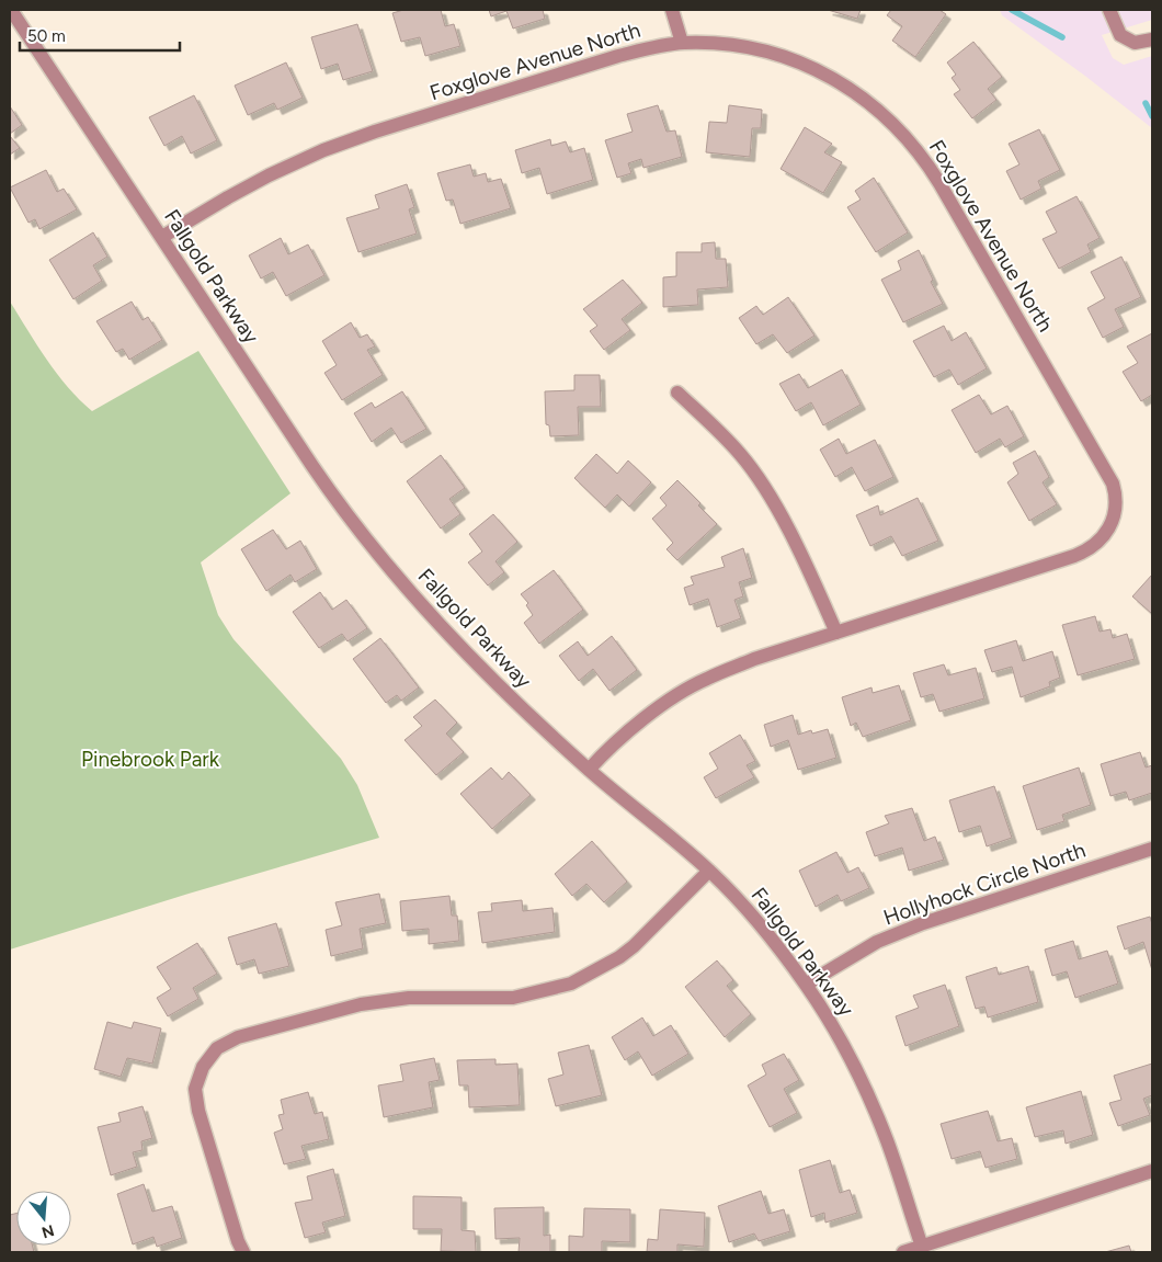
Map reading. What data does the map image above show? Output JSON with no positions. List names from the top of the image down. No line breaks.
{"streets":{"street":["Foxglove Avenue North","Fallgold Parkway","Hollyhock Circle North"]},"crossings":[["Foxglove Avenue North","Fallgold Parkway"],["Fallgold Parkway","Hollyhock Circle North"]],"parks":["Pinebrook Park"],"scale_bar":"50 m","north":"bottom"}
